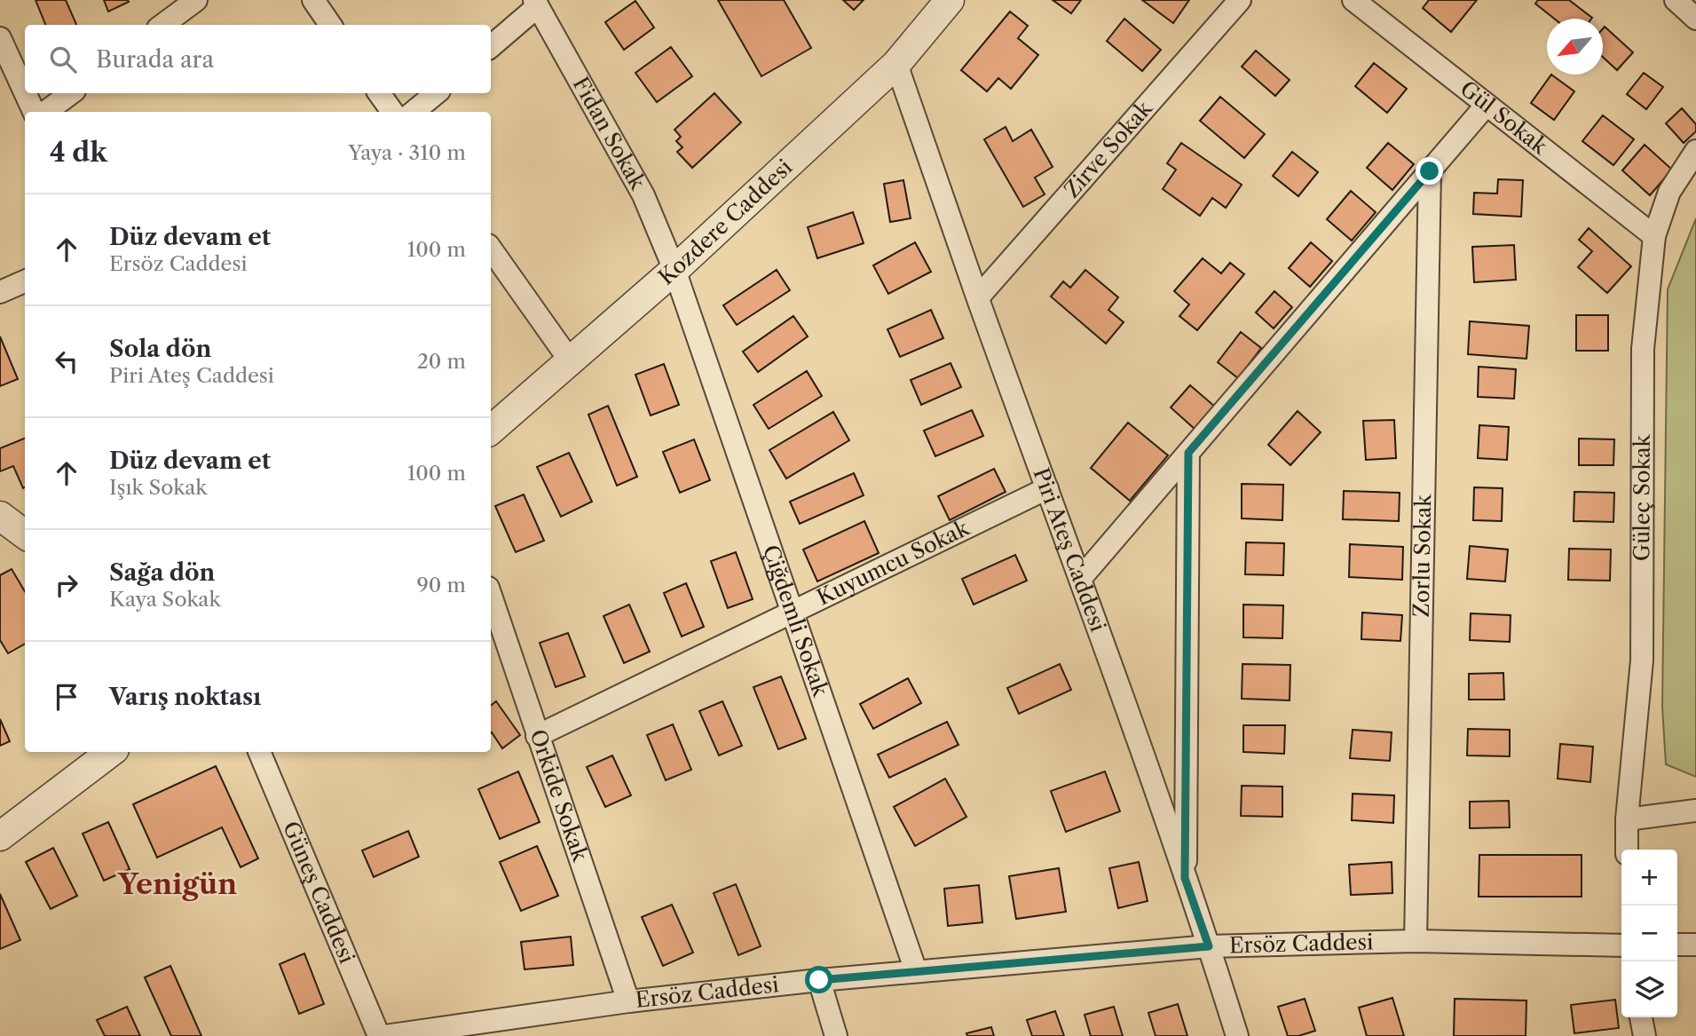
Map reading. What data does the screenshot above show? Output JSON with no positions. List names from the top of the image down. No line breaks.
{"streets":{"street":["Gül Sokak","Fidan Sokak","Zirve Sokak","Kozdere Caddesi","Güleç Sokak","Piri Ateş Caddesi","Zorlu Sokak","Kuyumcu Sokak","Çiğdemli Sokak","Orkide Sokak","Güneş Caddesi","Ersöz Caddesi"]},"crossings":[["Gül Sokak","Güleç Sokak"],["Fidan Sokak","Kozdere Caddesi"],["Fidan Sokak","Çiğdemli Sokak"],["Zirve Sokak","Piri Ateş Caddesi"],["Kozdere Caddesi","Piri Ateş Caddesi"],["Kozdere Caddesi","Çiğdemli Sokak"],["Piri Ateş Caddesi","Kuyumcu Sokak"],["Piri Ateş Caddesi","Ersöz Caddesi"],["Zorlu Sokak","Ersöz Caddesi"],["Kuyumcu Sokak","Çiğdemli Sokak"],["Kuyumcu Sokak","Orkide Sokak"],["Çiğdemli Sokak","Ersöz Caddesi"],["Orkide Sokak","Ersöz Caddesi"]],"districts":["Yenigün"],"north":"bottom left","page":{"search":"Burada ara","heading":["4 dk","Yaya · 310 m"],"list":[["Düz devam et","Ersöz Caddesi","100 m"],["Sola dön","Piri Ateş Caddesi","20 m"],["Düz devam et","Işık Sokak","100 m"],["Sağa dön","Kaya Sokak","90 m"],"Varış noktası"],"map_buttons":["+","−"]}}
